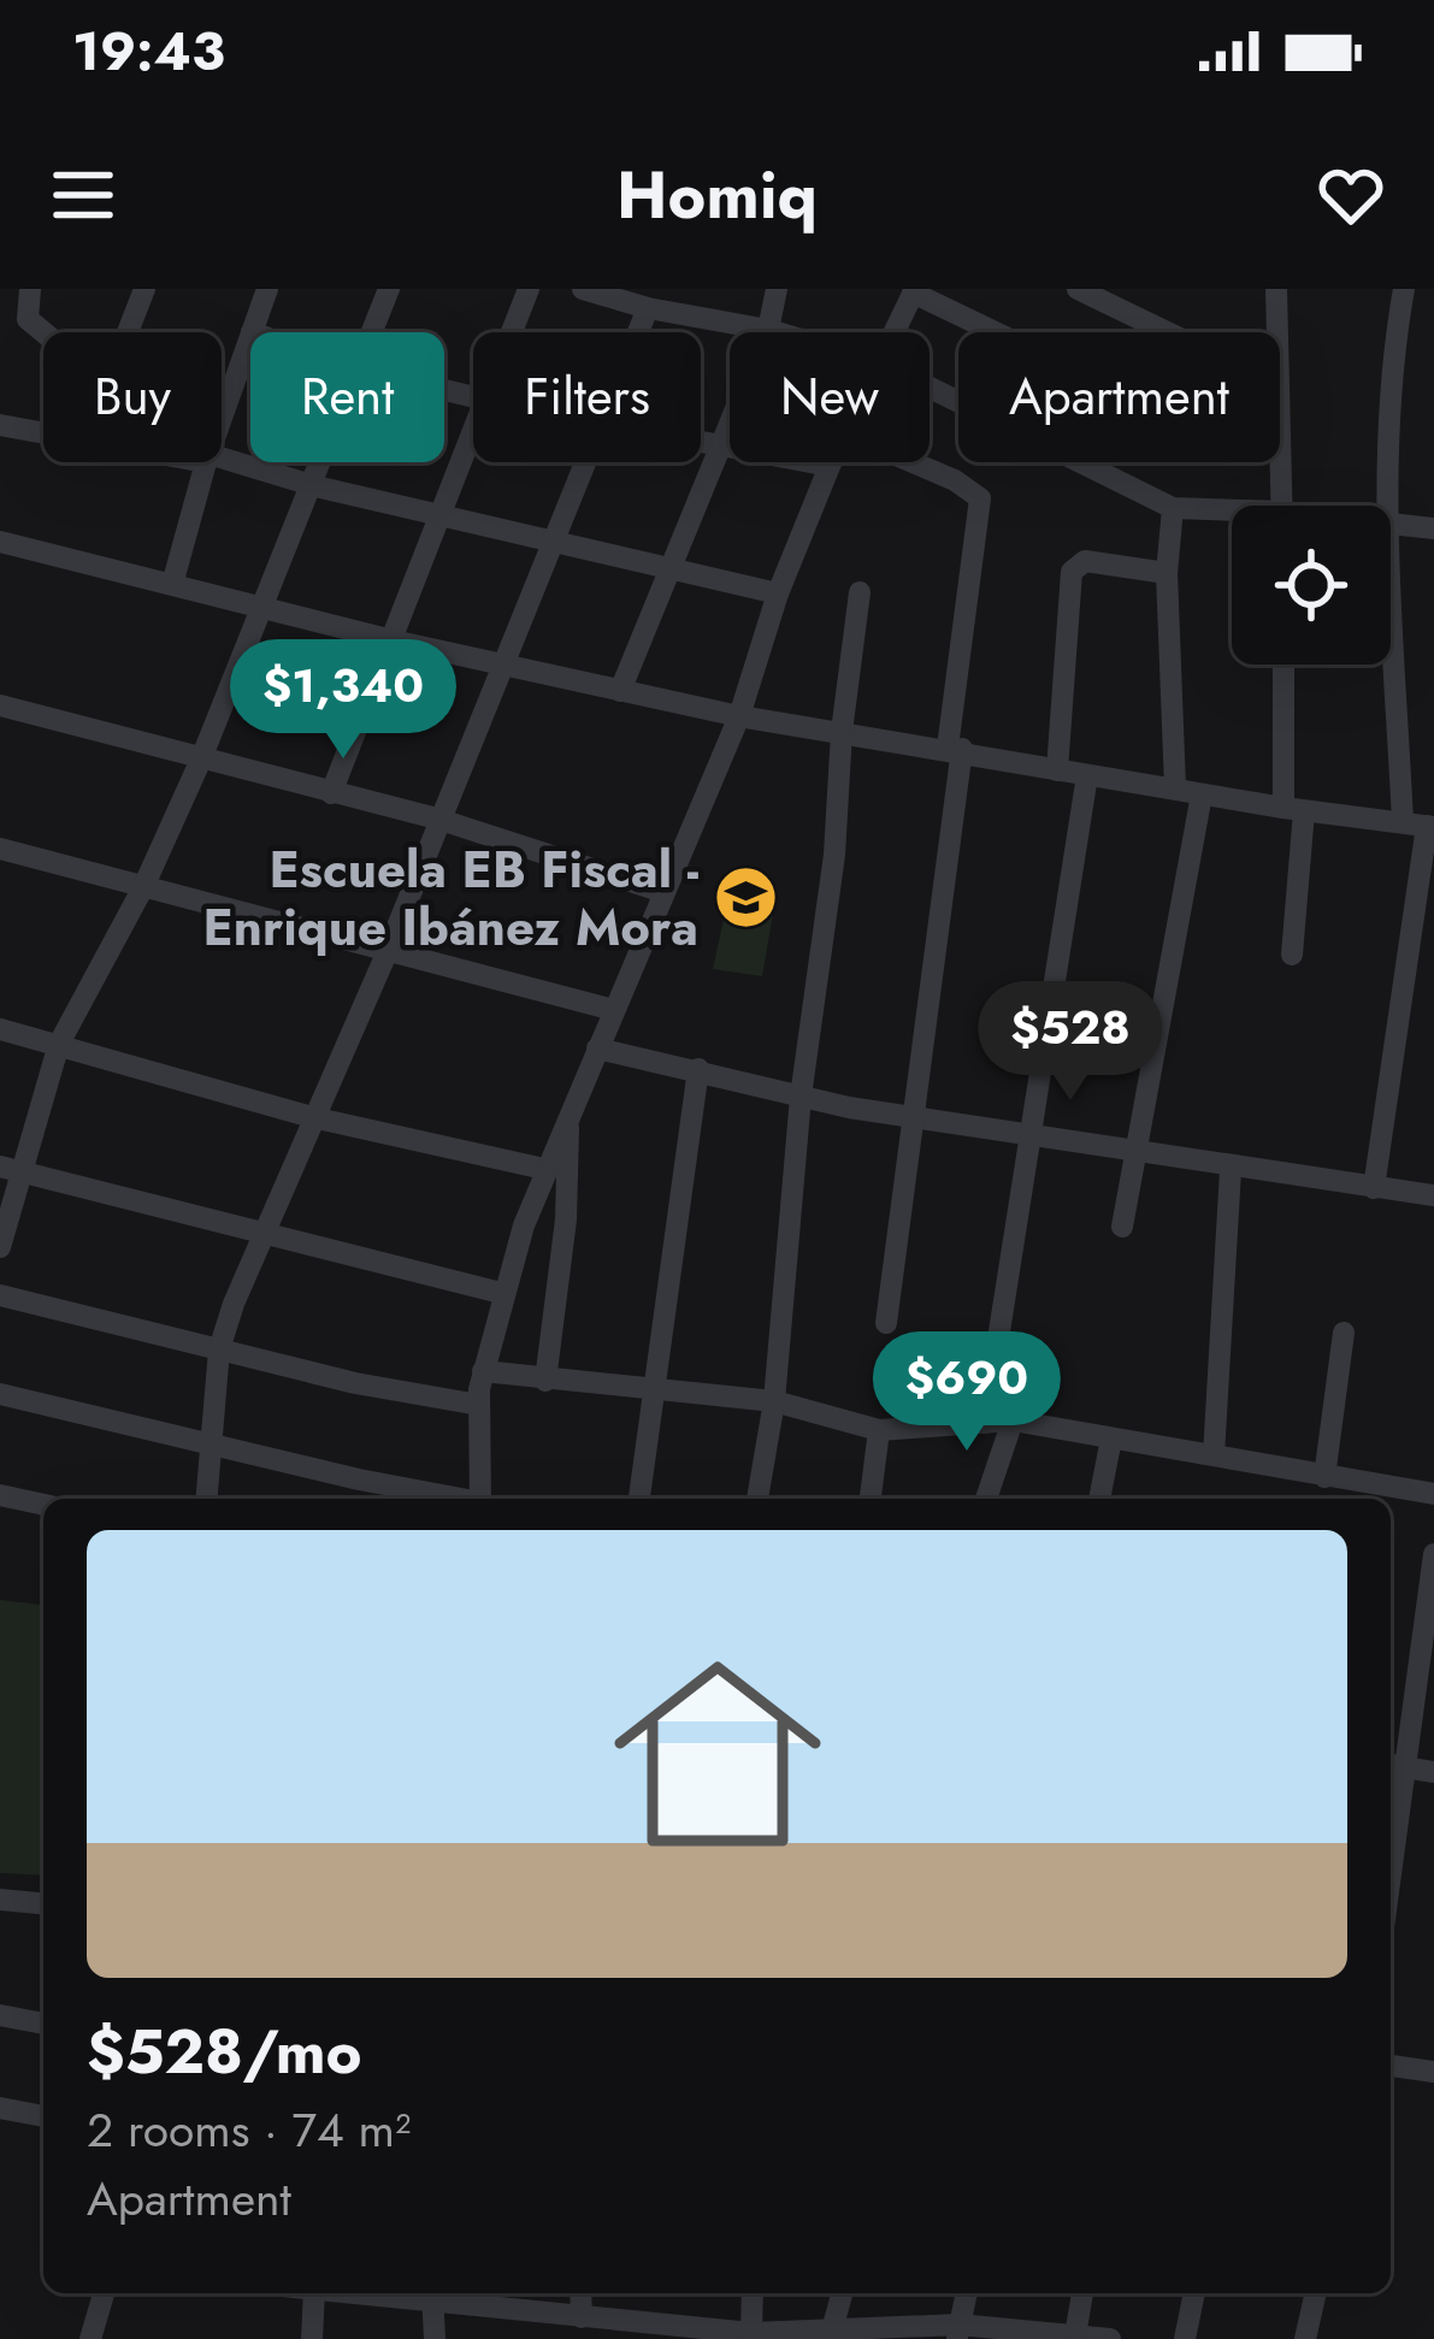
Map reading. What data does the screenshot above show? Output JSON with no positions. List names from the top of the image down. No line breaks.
{"places":{"school or university":["Escuela EB Fiscal - Enrique Ibánez Mora"]},"page":{"status":"19:43","header":"Homiq","chip":["Buy","Rent","Filters","New","Apartment"],"price":["$1,340","$528","$690"],"list":[{"name":"$528/mo","note":"2 rooms · 74 m² · Apartment"}]}}
